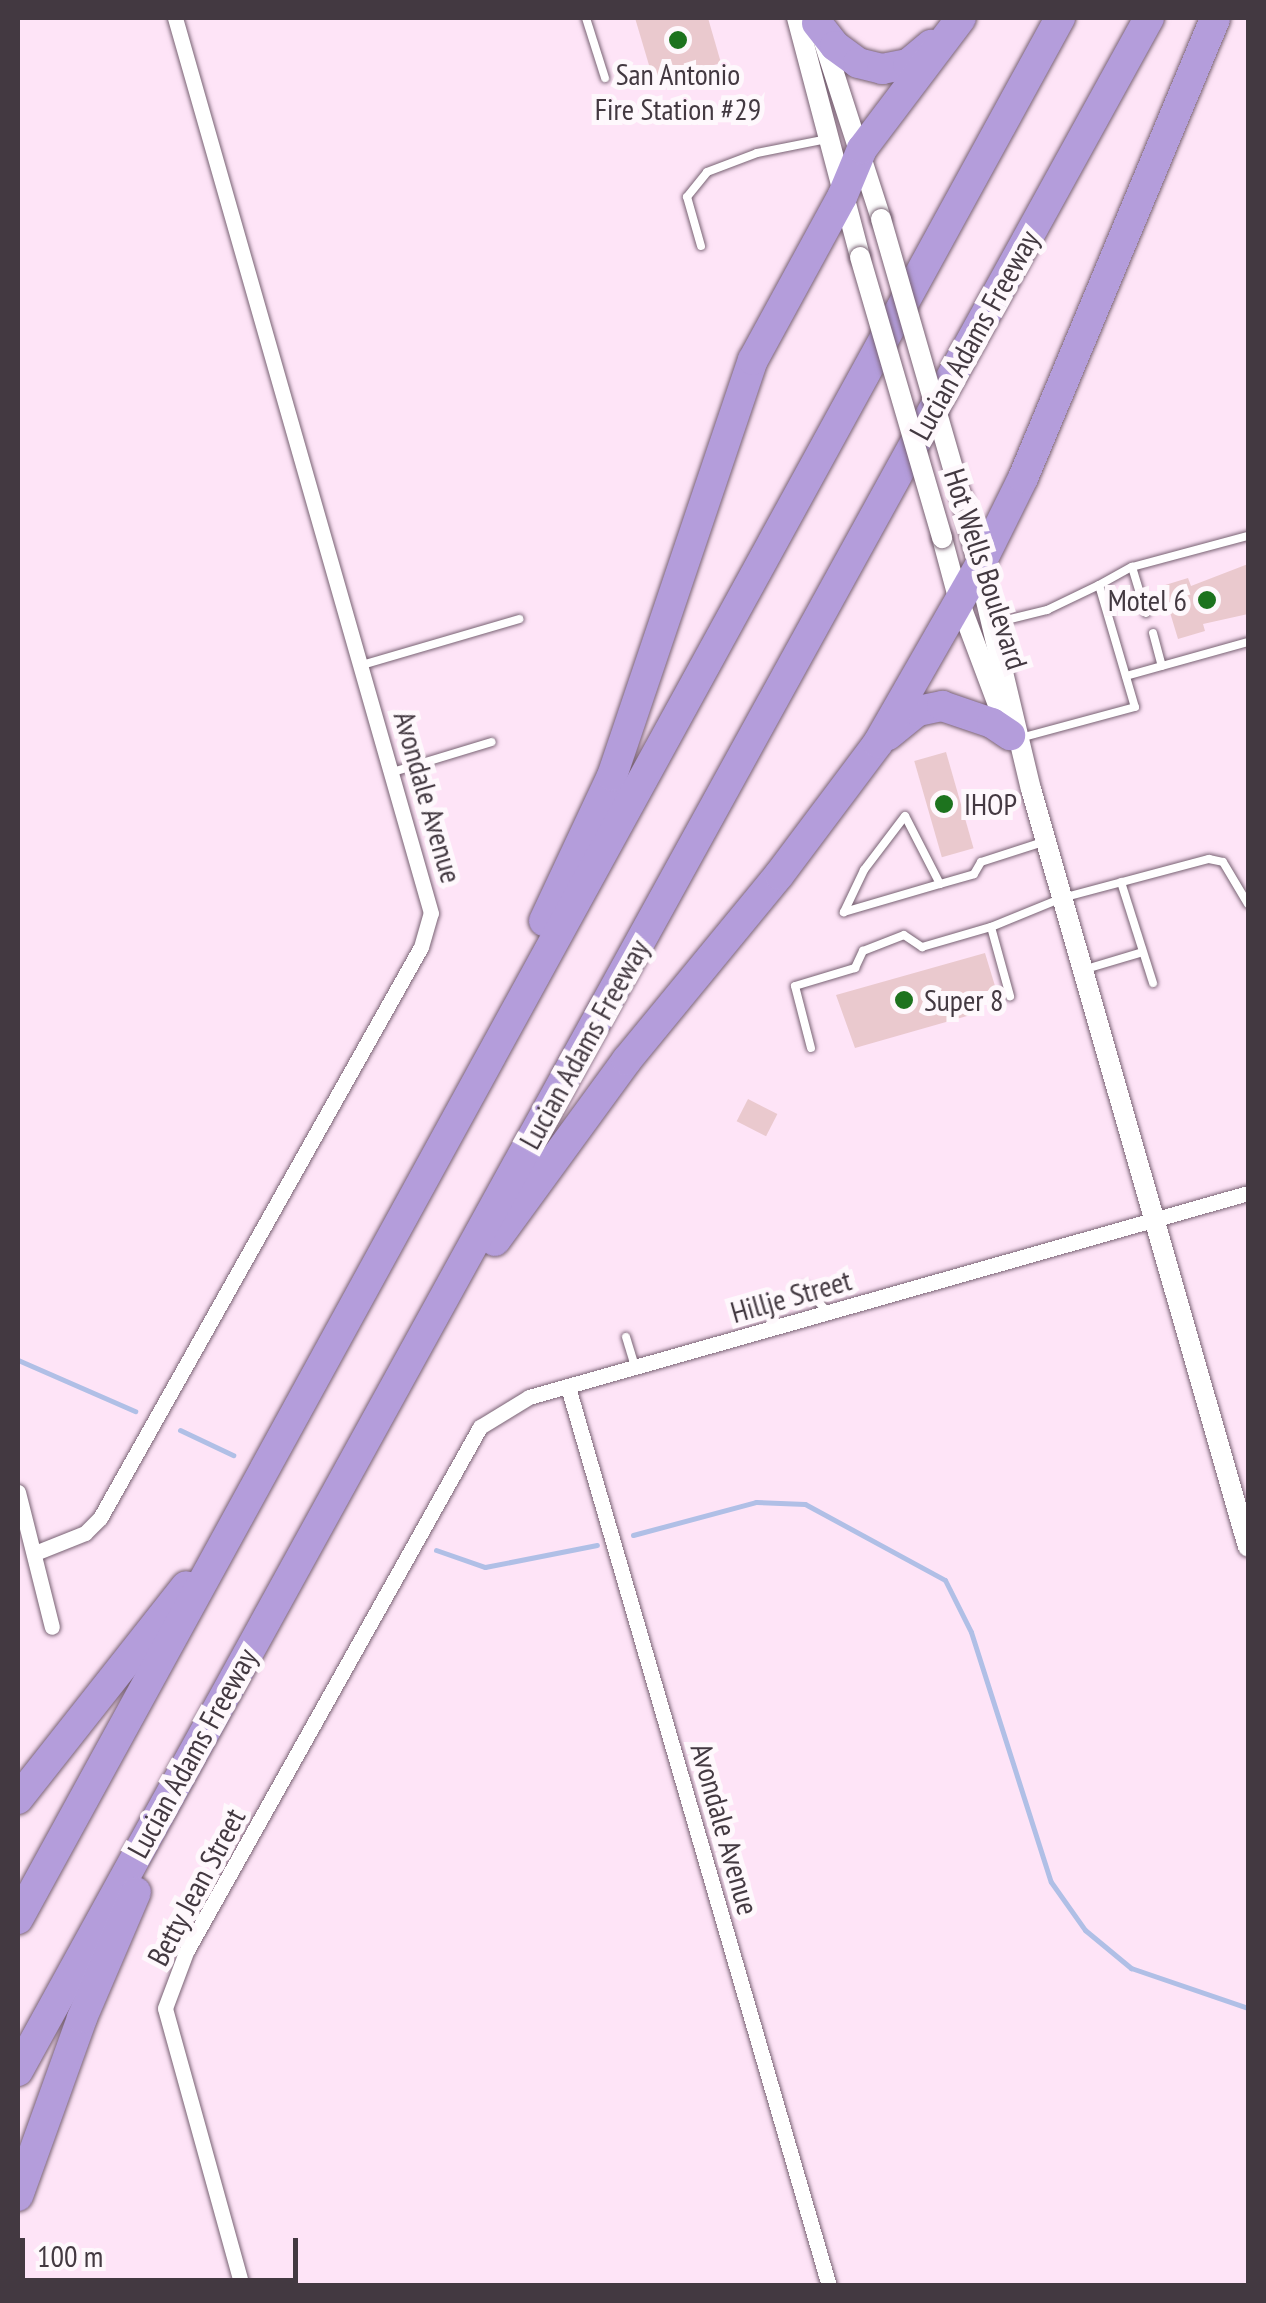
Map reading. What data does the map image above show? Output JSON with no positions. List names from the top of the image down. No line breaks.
{"streets":{"highway":["Lucian Adams Freeway"],"street":["Hot Wells Boulevard","Avondale Avenue","Hillje Street","Betty Jean Street"]},"crossings":[["Hot Wells Boulevard","Hillje Street"],["Avondale Avenue","Hillje Street"],["Hillje Street","Betty Jean Street"]],"places":["San Antonio Fire Station #29","Motel 6","IHOP","Super 8"],"scale_bar":"100 m"}
